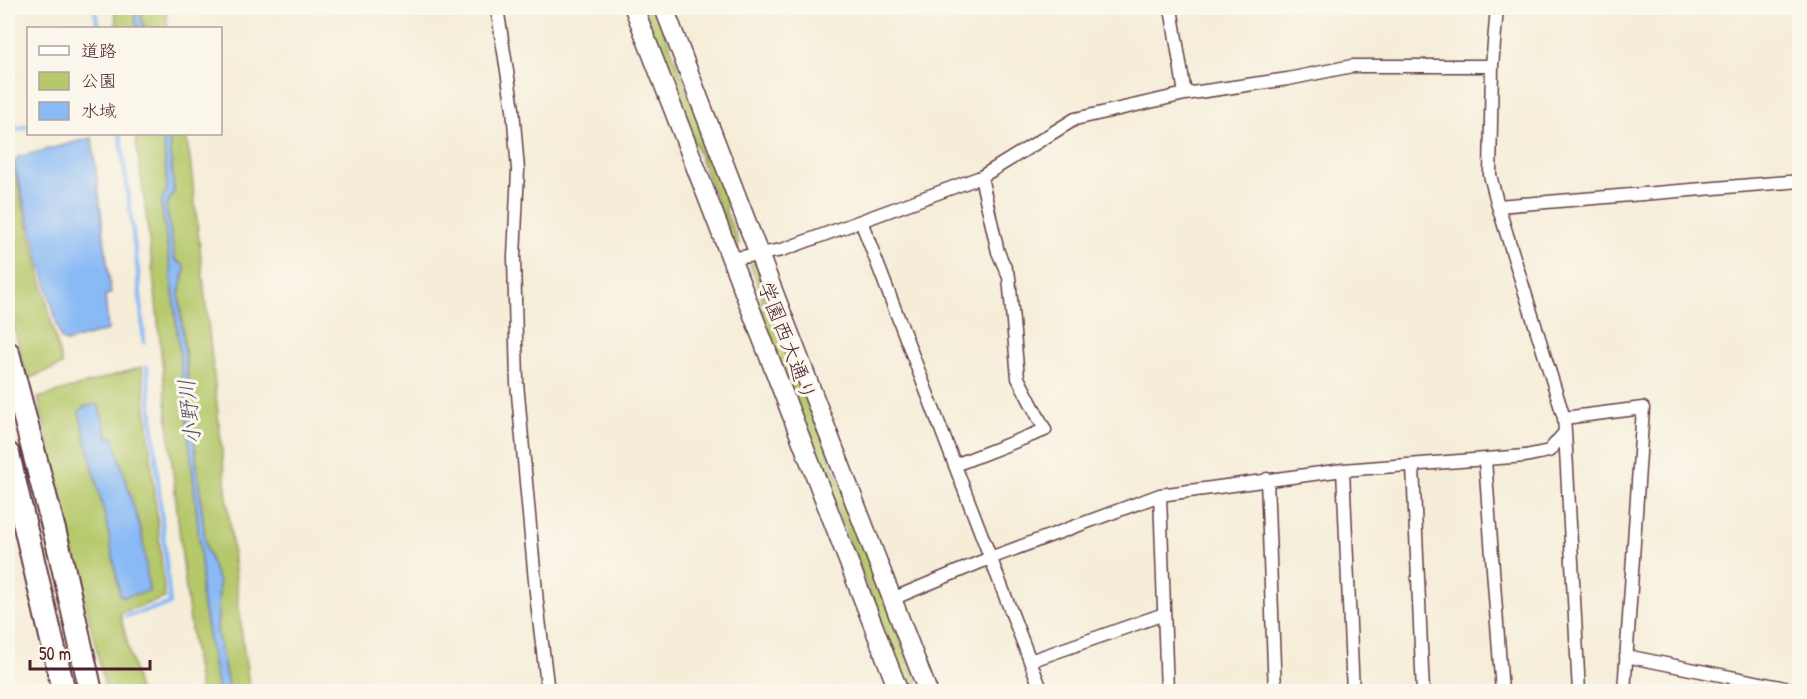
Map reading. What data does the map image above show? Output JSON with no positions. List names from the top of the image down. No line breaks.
{"streets":{"main road":["学園西大通り"]},"water":["小野川"],"legend":["道路","公園","水域"],"scale_bar":"50 m"}
